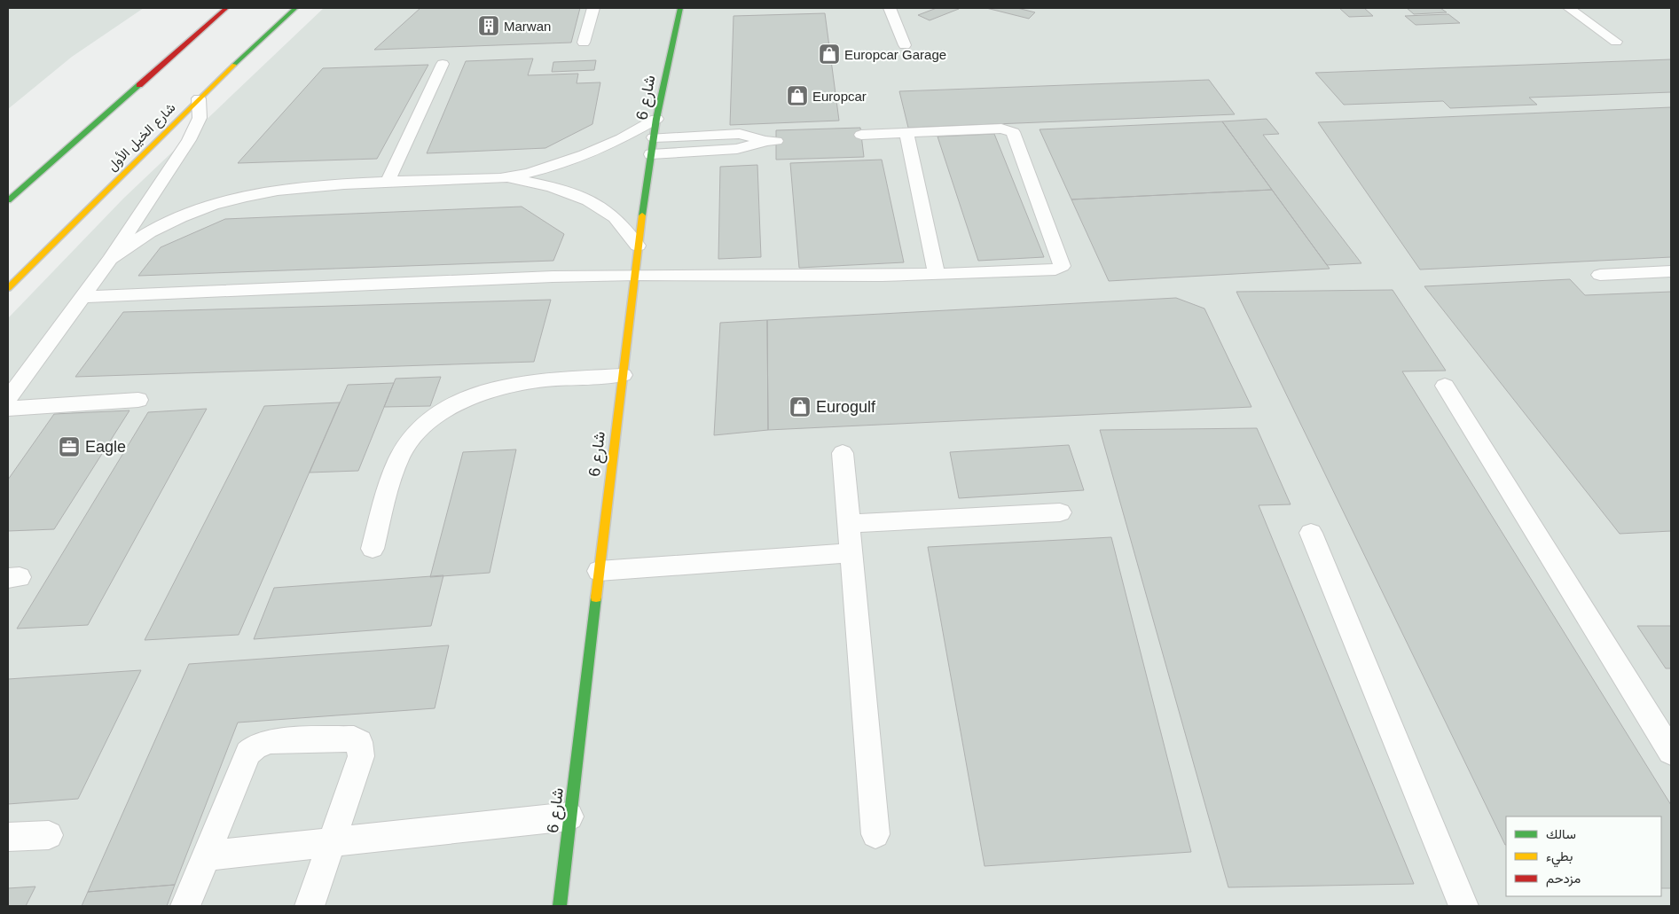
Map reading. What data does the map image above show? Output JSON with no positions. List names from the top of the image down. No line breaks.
{"streets":{"street":["شارع 6","شارع الخيل الأول"]},"places":{"building":["Marwan"],"shop":["Europcar Garage","Europcar","Eurogulf"],"office":["Eagle"]},"legend":["سالك","بطيء","مزدحم"]}
